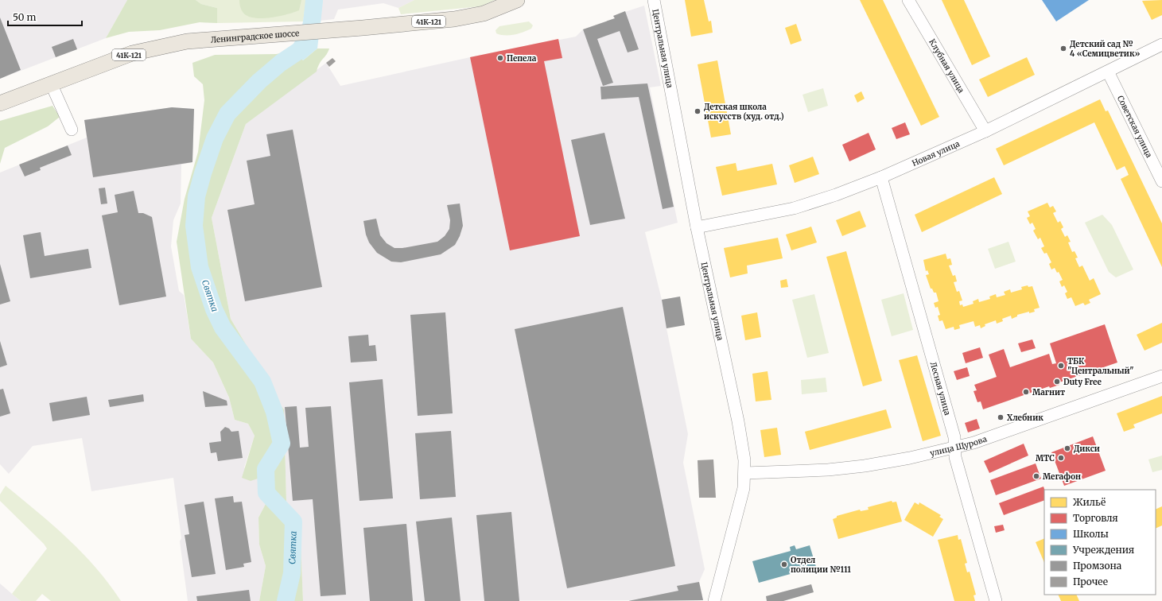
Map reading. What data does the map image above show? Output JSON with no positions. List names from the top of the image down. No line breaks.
{"streets":{"main road":["41К-121","Ленинградское шоссе"],"street":["Центральная улица","Клубная улица","Советская улица","Новая улица","Лесная улица","улица Щурова"]},"crossings":[["Центральная улица","Новая улица"],["Центральная улица","улица Щурова"],["Клубная улица","Новая улица"],["Советская улица","Новая улица"],["Новая улица","Лесная улица"],["Лесная улица","улица Щурова"]],"water":["Святка"],"places":["Детский сад № 4 «Семицветик»","Пепела","Детская школа искусств (худ. отд.)","ТБК \"Центральный\"","Duty Free","Магнит","Хлебник","Дикси","МТС","Мегафон","Отдел полиции №111"],"legend":["Жильё","Торговля","Школы","Учреждения","Промзона","Прочее"],"scale_bar":"50 m"}
